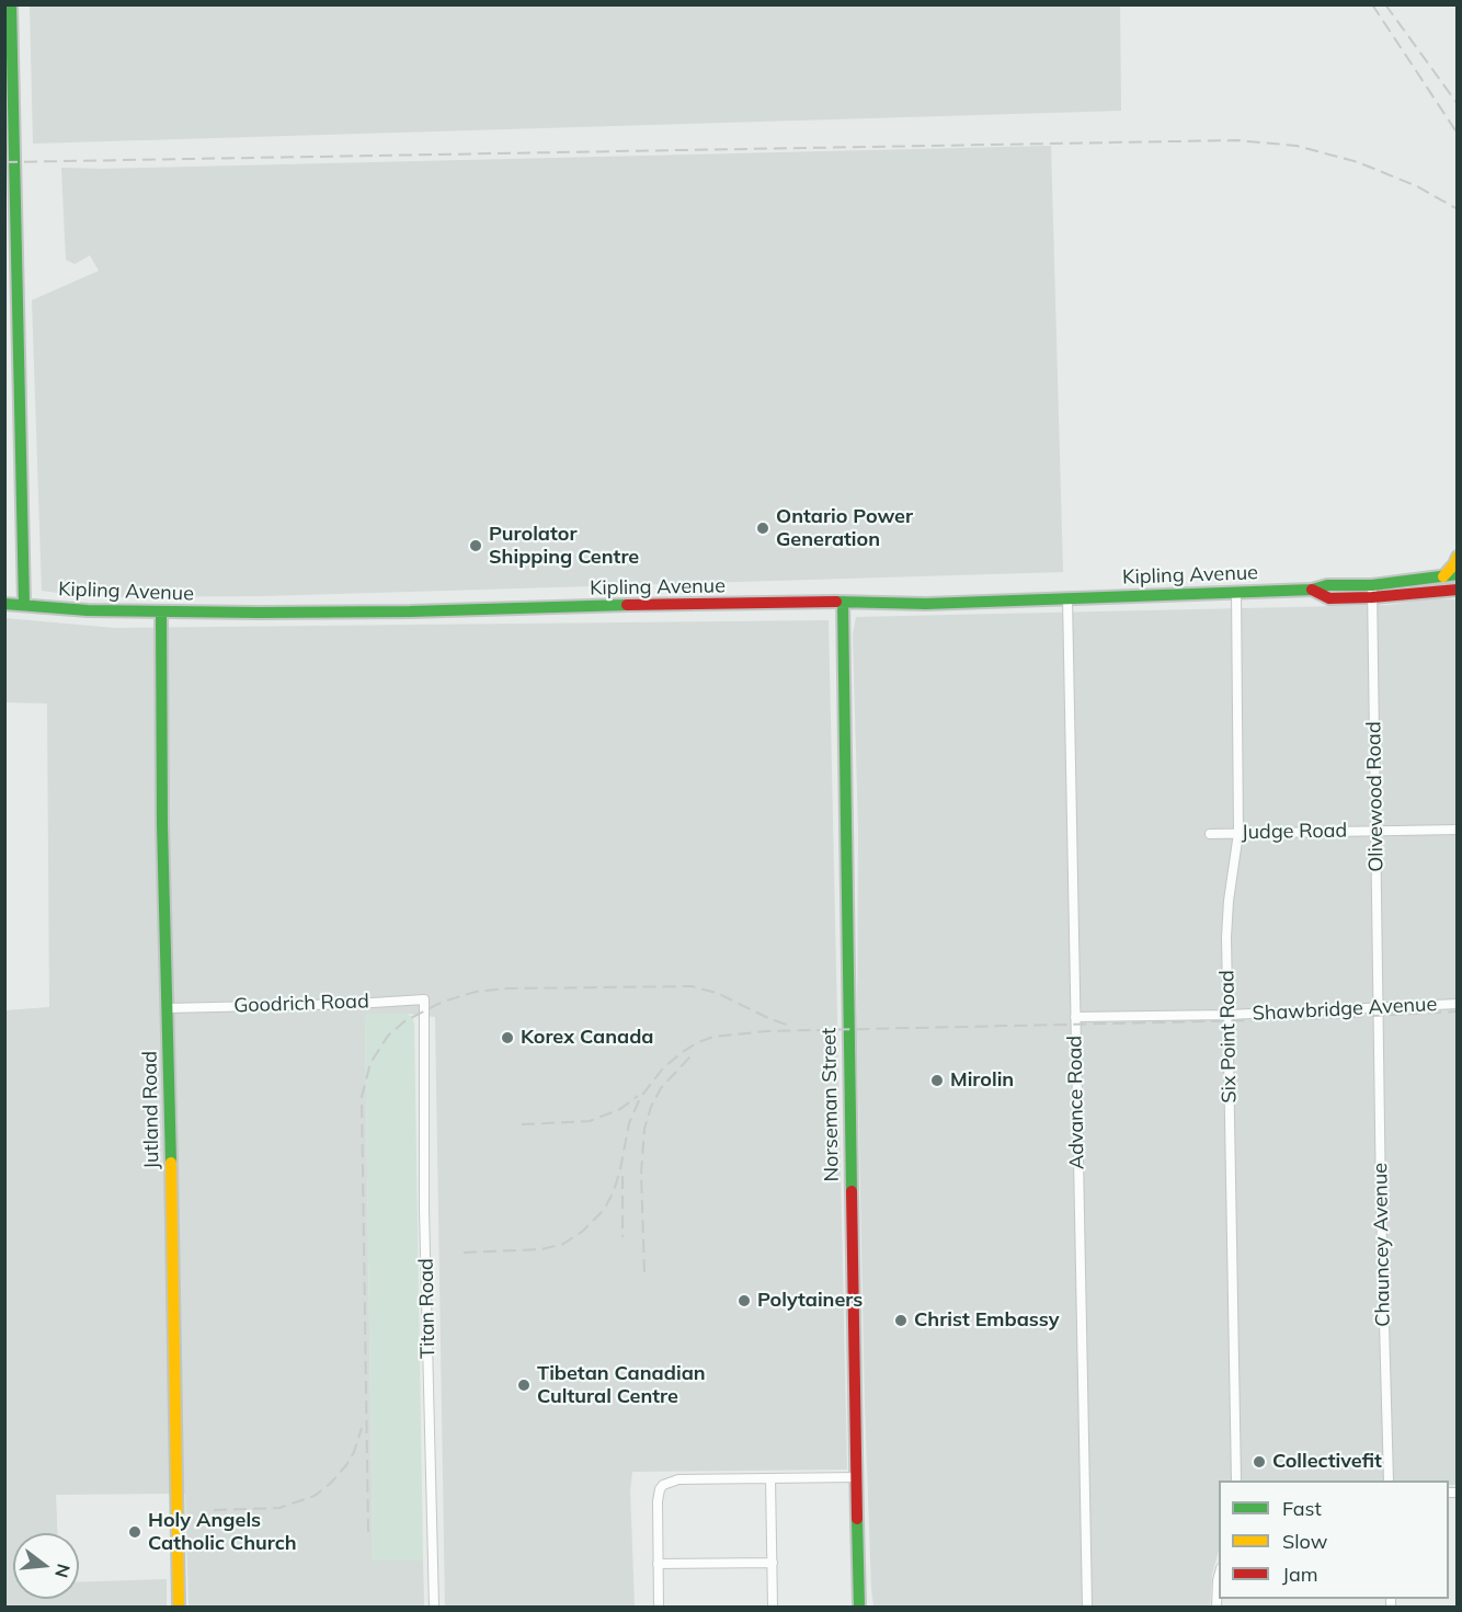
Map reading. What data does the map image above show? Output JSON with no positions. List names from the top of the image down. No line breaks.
{"streets":{"main road":["Kipling Avenue","Norseman Street","Jutland Road"],"street":["Olivewood Road","Judge Road","Goodrich Road","Shawbridge Avenue","Six Point Road","Advance Road","Chauncey Avenue","Titan Road"]},"crossings":[["Kipling Avenue","Olivewood Road"],["Kipling Avenue","Six Point Road"],["Kipling Avenue","Advance Road"],["Kipling Avenue","Norseman Street"],["Kipling Avenue","Jutland Road"],["Olivewood Road","Judge Road"],["Olivewood Road","Shawbridge Avenue"],["Olivewood Road","Chauncey Avenue"],["Judge Road","Six Point Road"],["Goodrich Road","Jutland Road"],["Goodrich Road","Titan Road"],["Shawbridge Avenue","Six Point Road"],["Shawbridge Avenue","Advance Road"],["Shawbridge Avenue","Chauncey Avenue"]],"places":["Ontario Power Generation","Purolator Shipping Centre","Korex Canada","Mirolin","Polytainers","Christ Embassy","Tibetan Canadian Cultural Centre","Collectivefit","Holy Angels Catholic Church"],"legend":["Fast","Slow","Jam"],"north":"right"}
